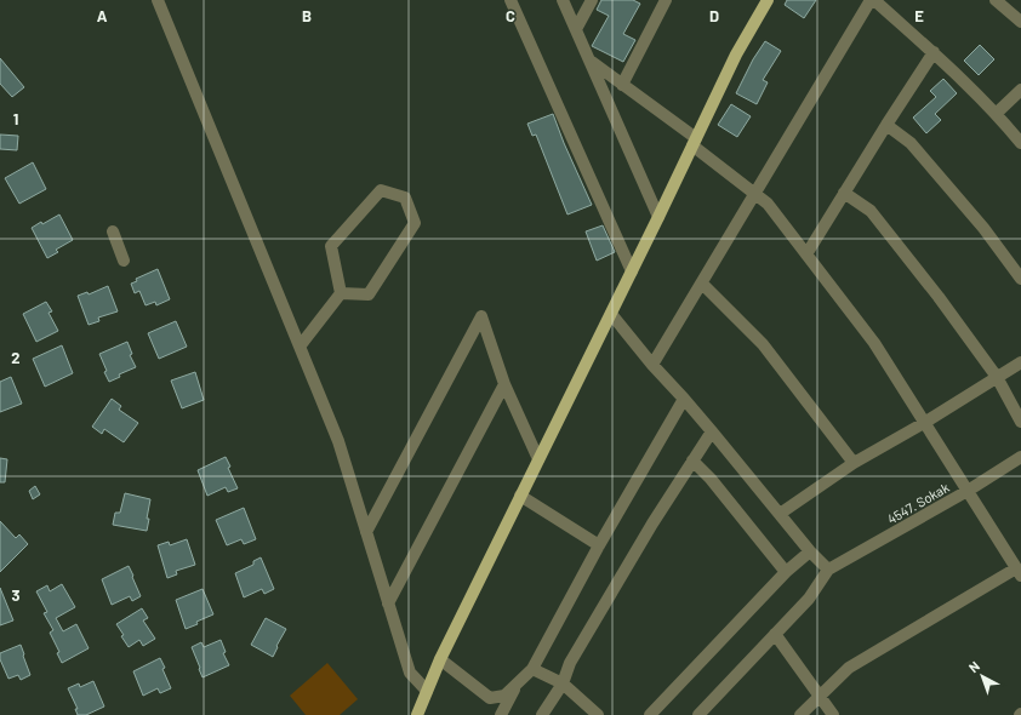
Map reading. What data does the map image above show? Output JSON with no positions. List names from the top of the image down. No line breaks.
{"streets":{"street":["4547. Sokak"]},"north":"top left","grid":{"columns":["A","B","C","D","E"],"rows":["1","2","3"]}}
